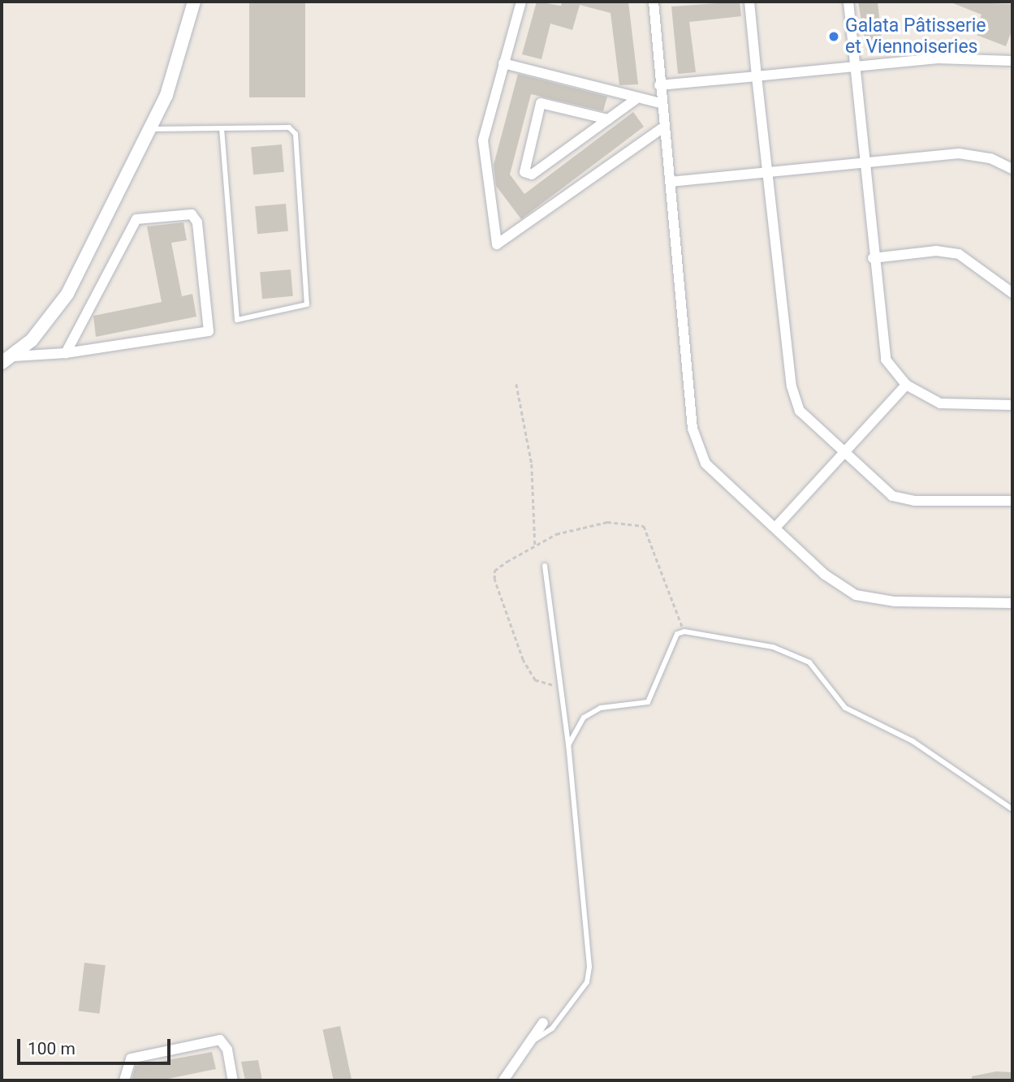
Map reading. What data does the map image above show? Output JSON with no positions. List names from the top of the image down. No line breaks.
{"places":["Galata Pâtisserie et Viennoiseries"],"scale_bar":"100 m"}
